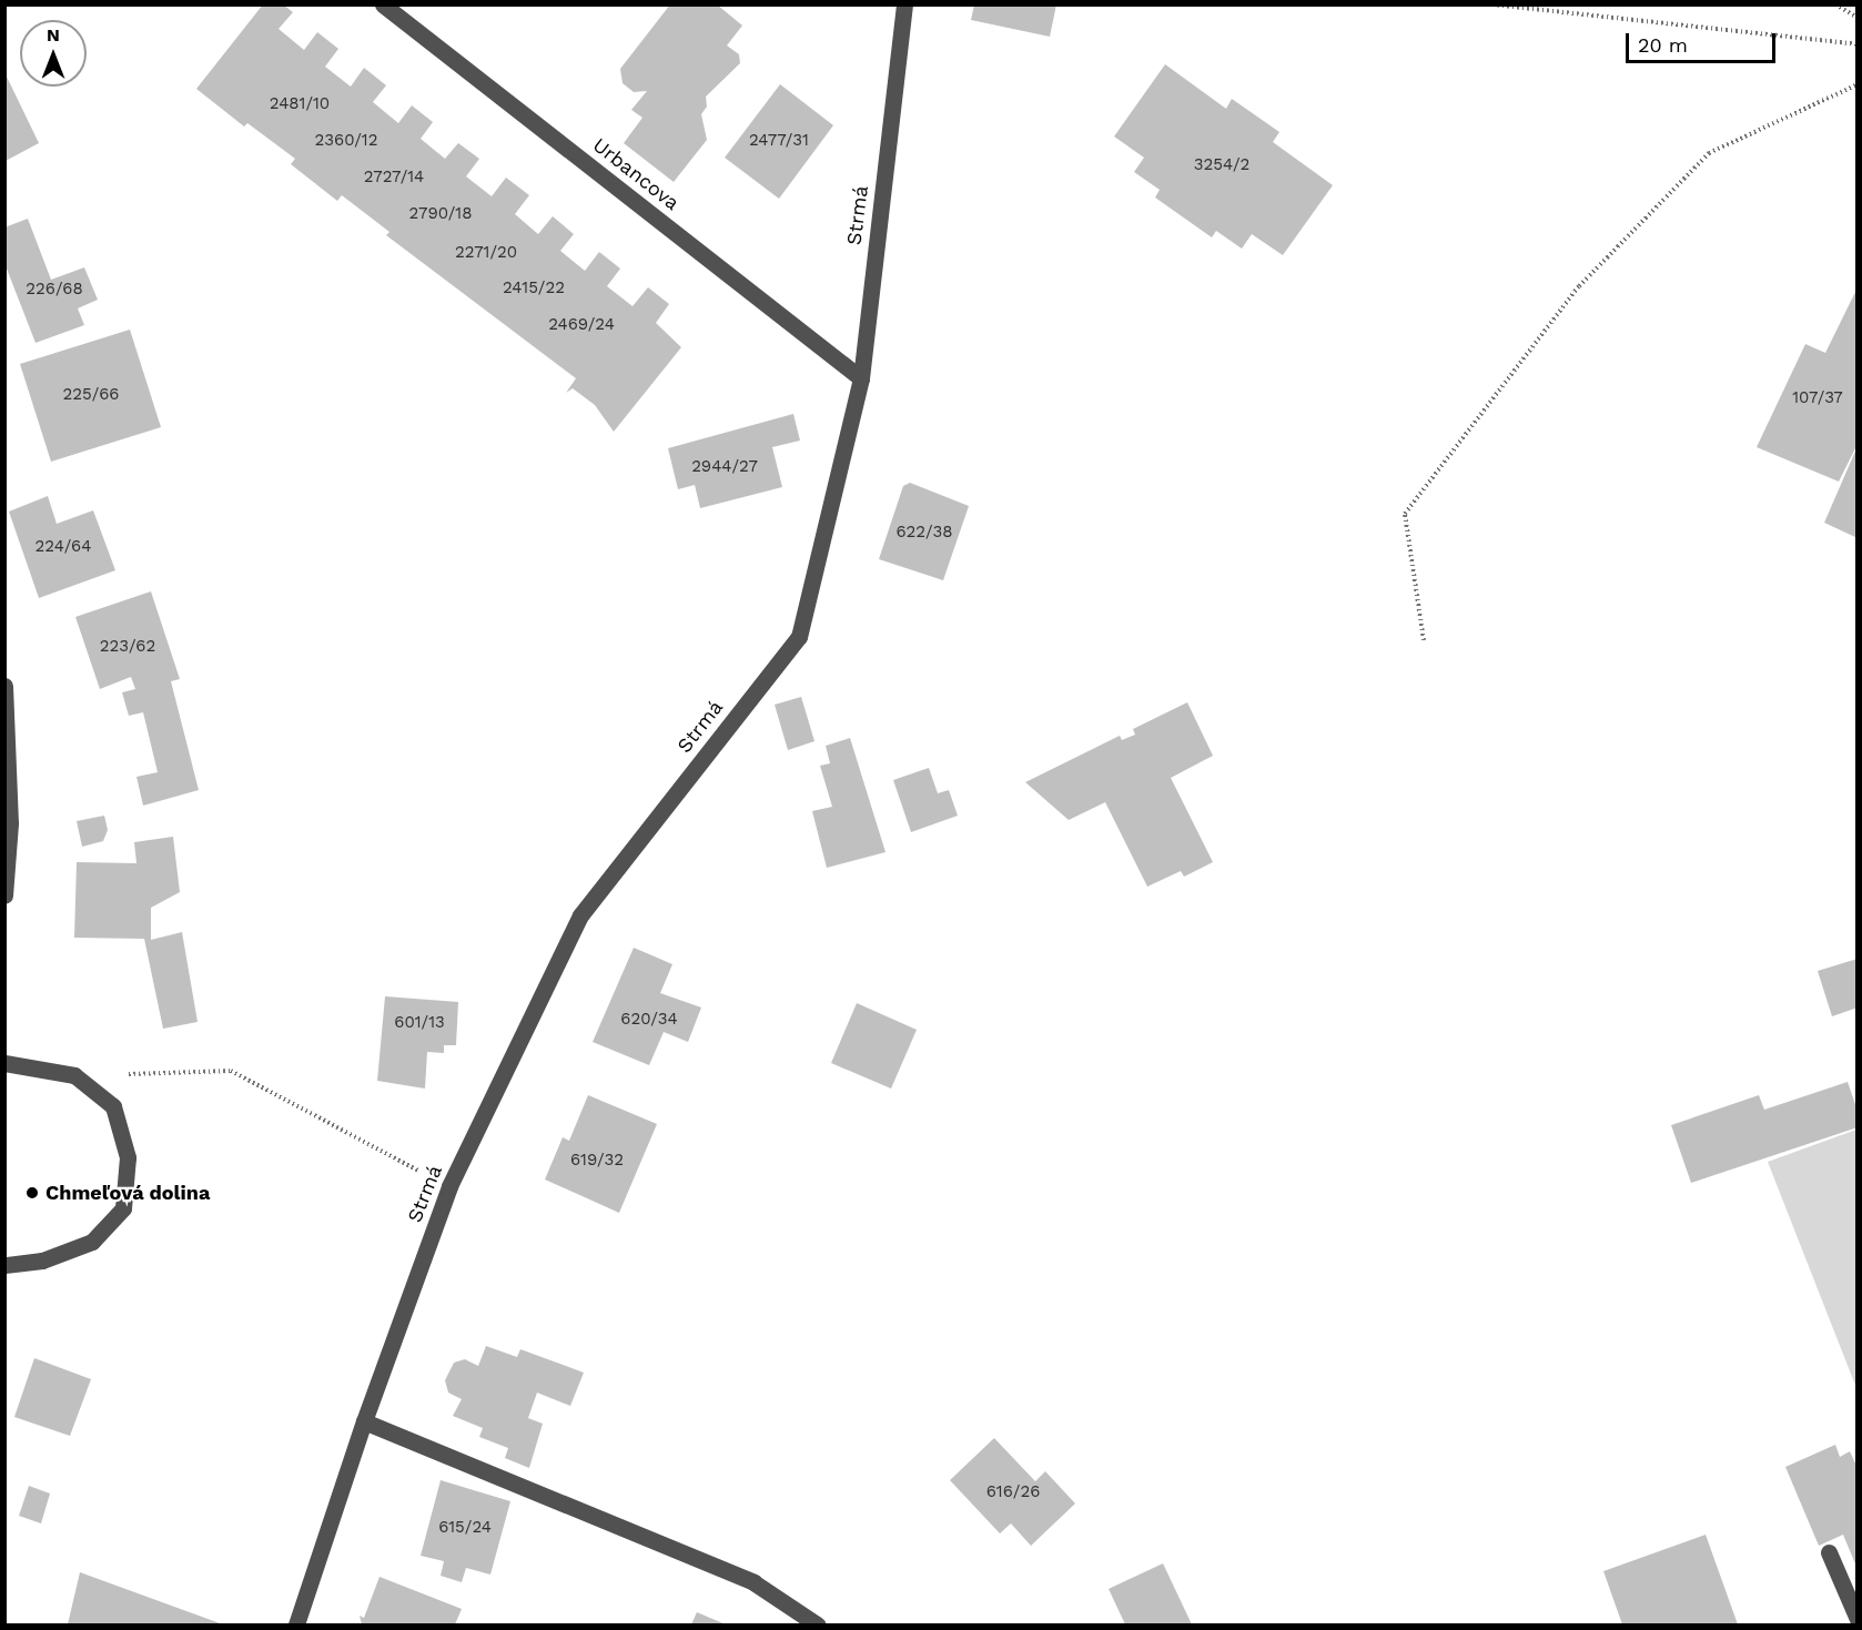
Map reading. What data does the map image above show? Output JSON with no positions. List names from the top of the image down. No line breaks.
{"streets":{"street":["Urbancova","Strmá"]},"crossings":[["Urbancova","Strmá"]],"places":["Chmeľová dolina"],"house_numbers":["2481/10","2360/12","2477/31","3254/2","2727/14","2790/18","2271/20","2415/22","226/68","2469/24","225/66","107/37","2944/27","622/38","224/64","223/62","620/34","601/13","619/32","616/26","615/24"],"scale_bar":"20 m","north":"top"}
